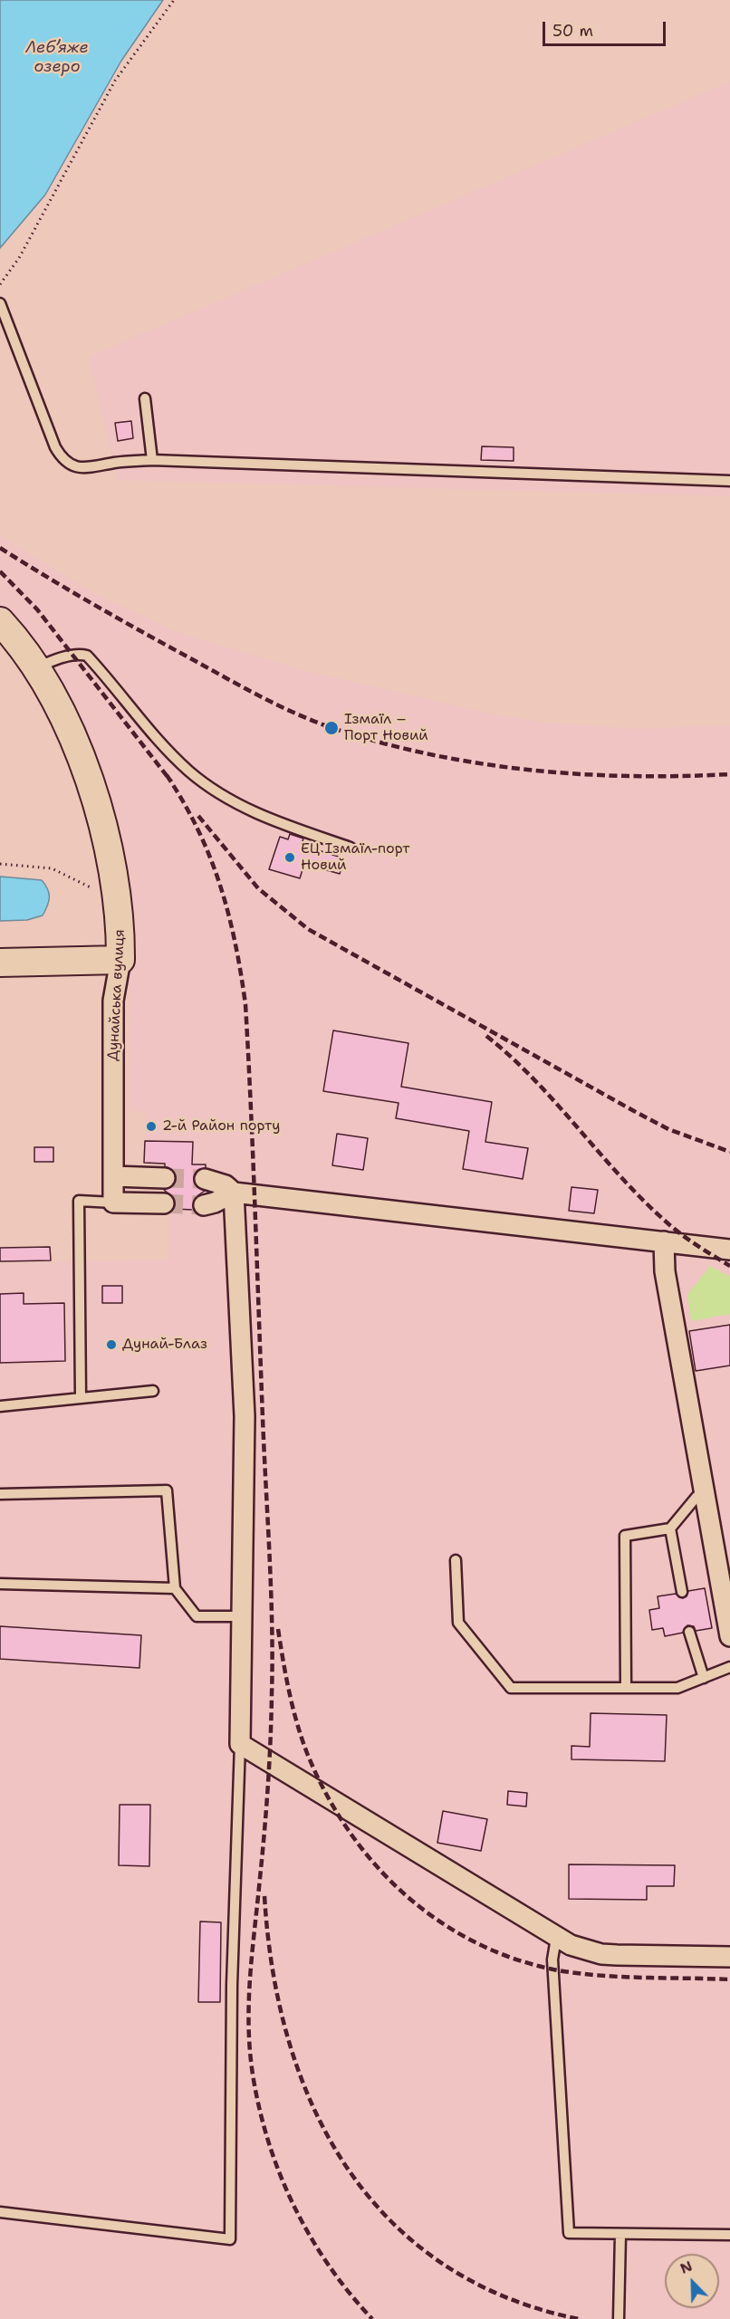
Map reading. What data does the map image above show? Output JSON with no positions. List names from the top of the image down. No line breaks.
{"streets":{"street":["Дунайська вулиця"]},"water":["Леб’яже озеро"],"places":["Ізмаїл – Порт Новий","ЕЦ Ізмаїл-порт Новий","2-й Район порту","Дунай-Блаз"],"scale_bar":"50 m","north":"top left"}
